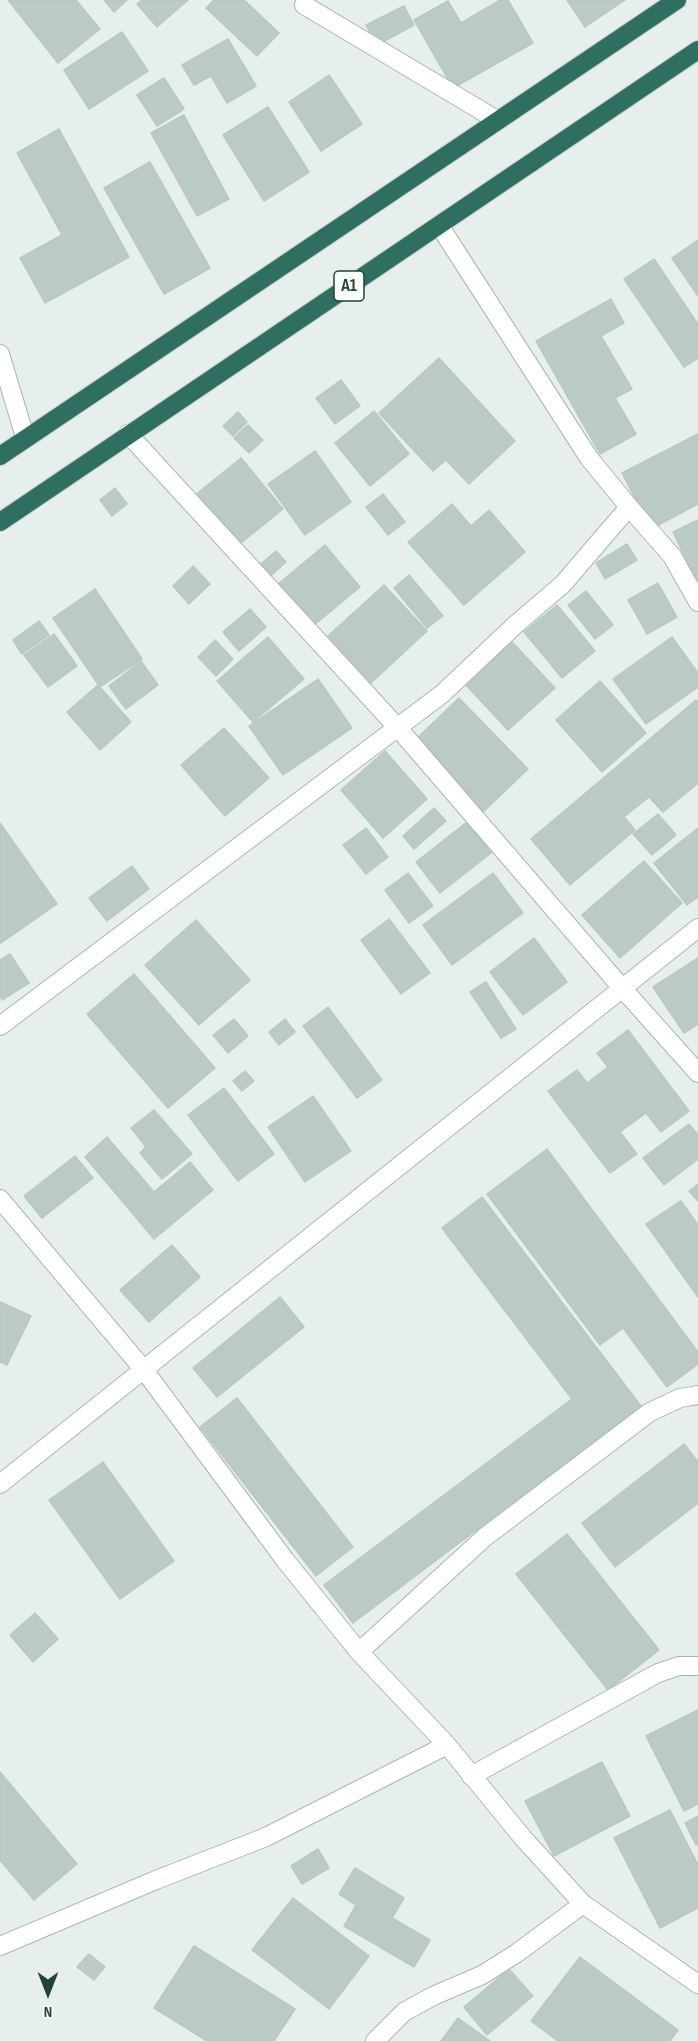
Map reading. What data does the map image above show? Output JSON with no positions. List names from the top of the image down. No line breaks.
{"streets":{"highway":["A1"]},"north":"bottom"}
